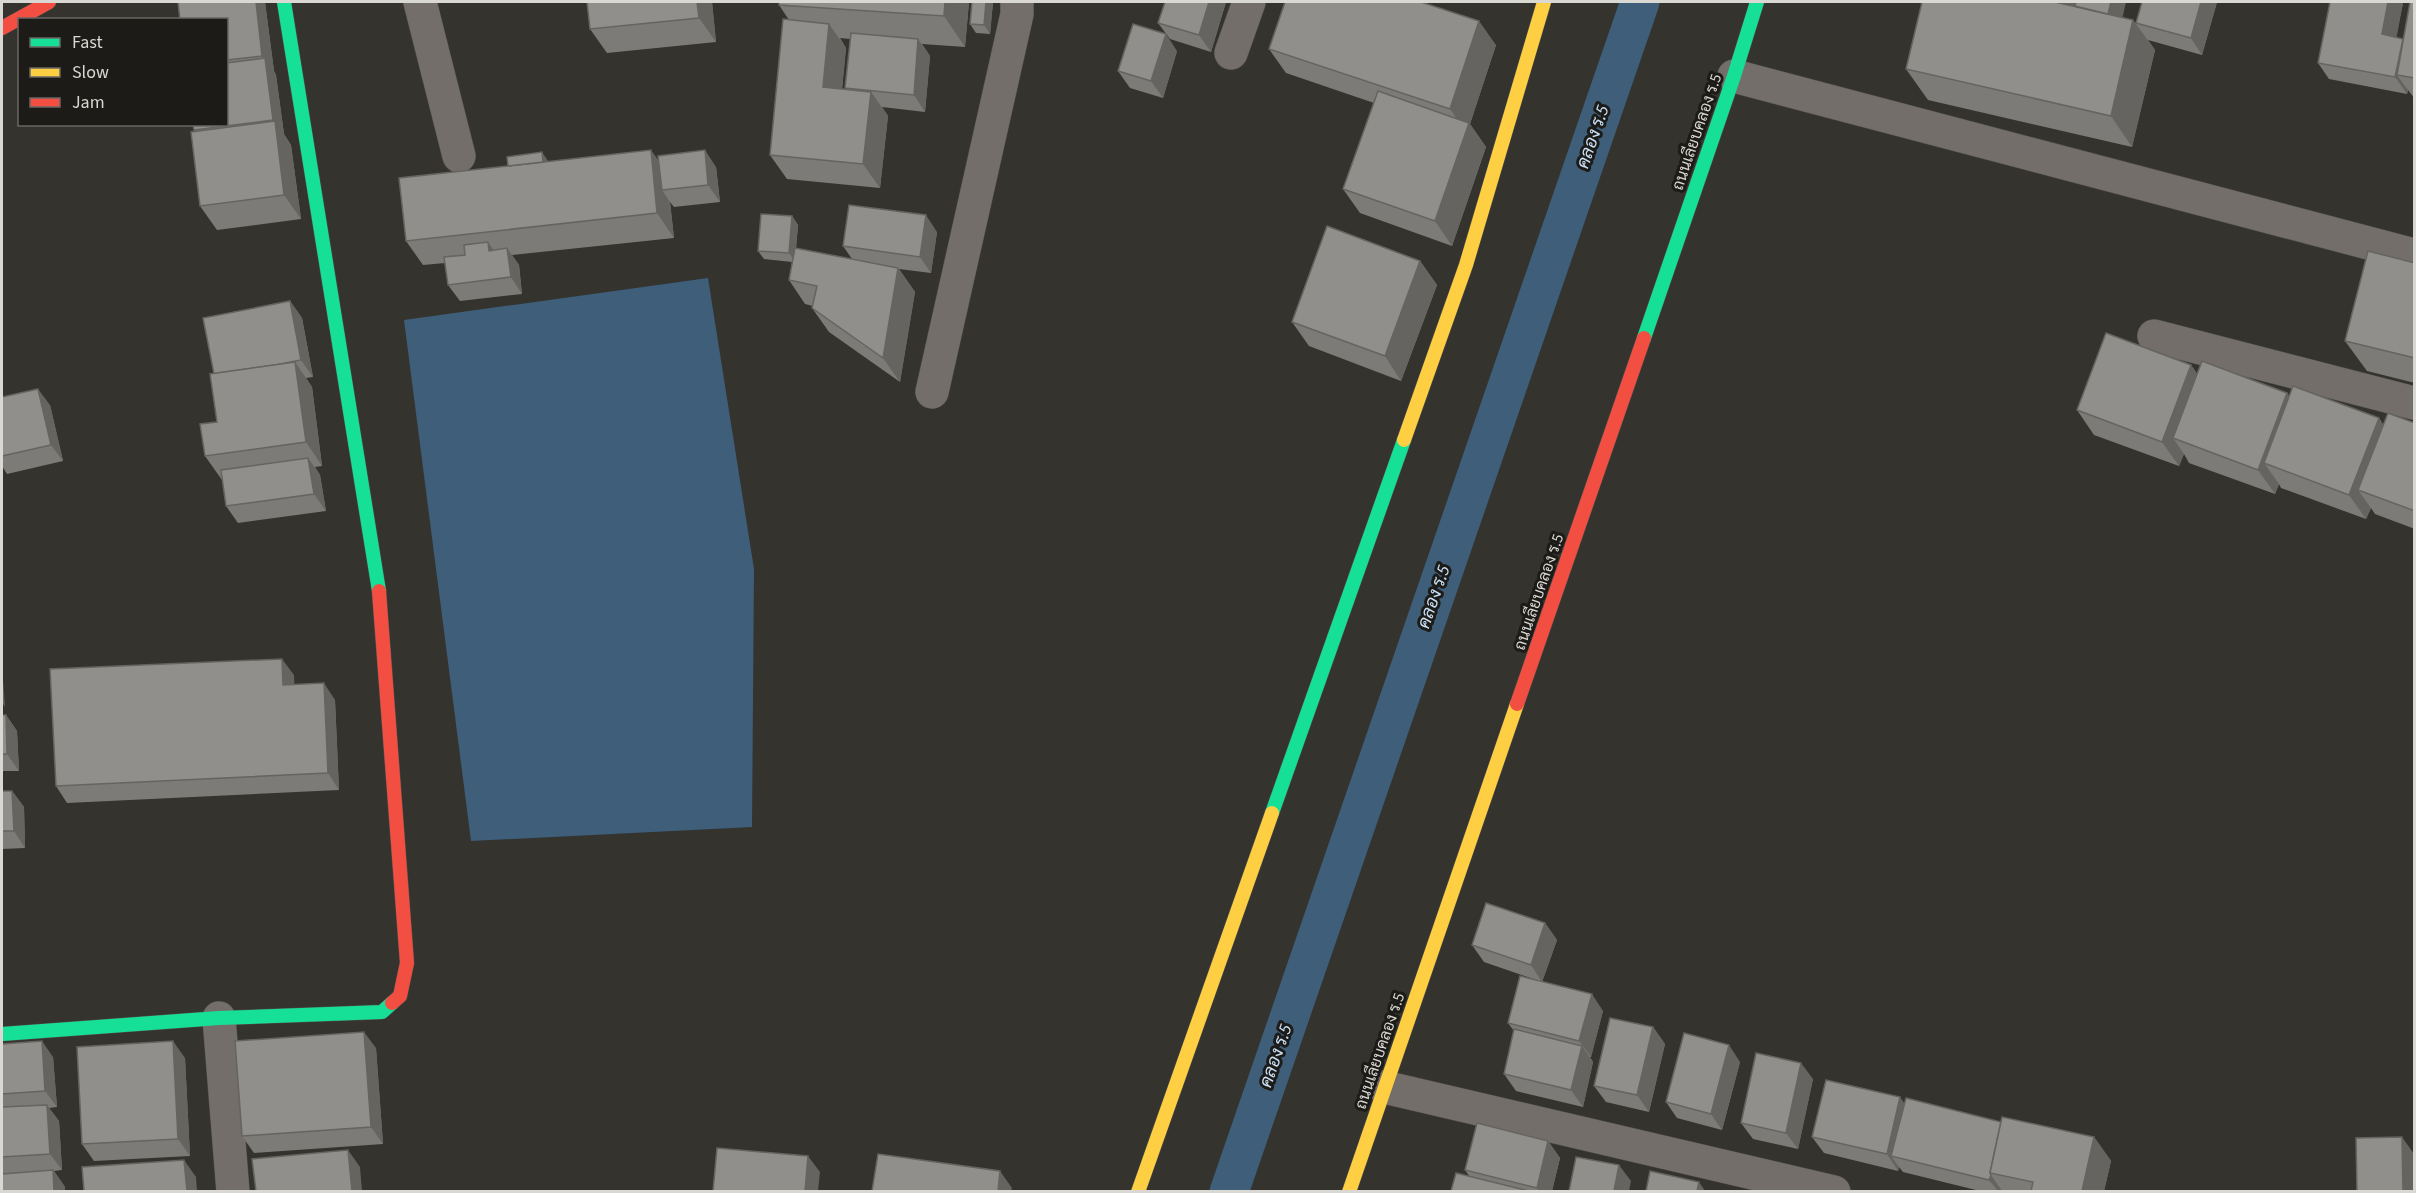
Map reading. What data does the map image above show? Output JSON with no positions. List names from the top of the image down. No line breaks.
{"streets":{"street":["ถนนเลียบคลอง ร.5"]},"water":["คลอง ร.5"],"legend":["Fast","Slow","Jam"]}
